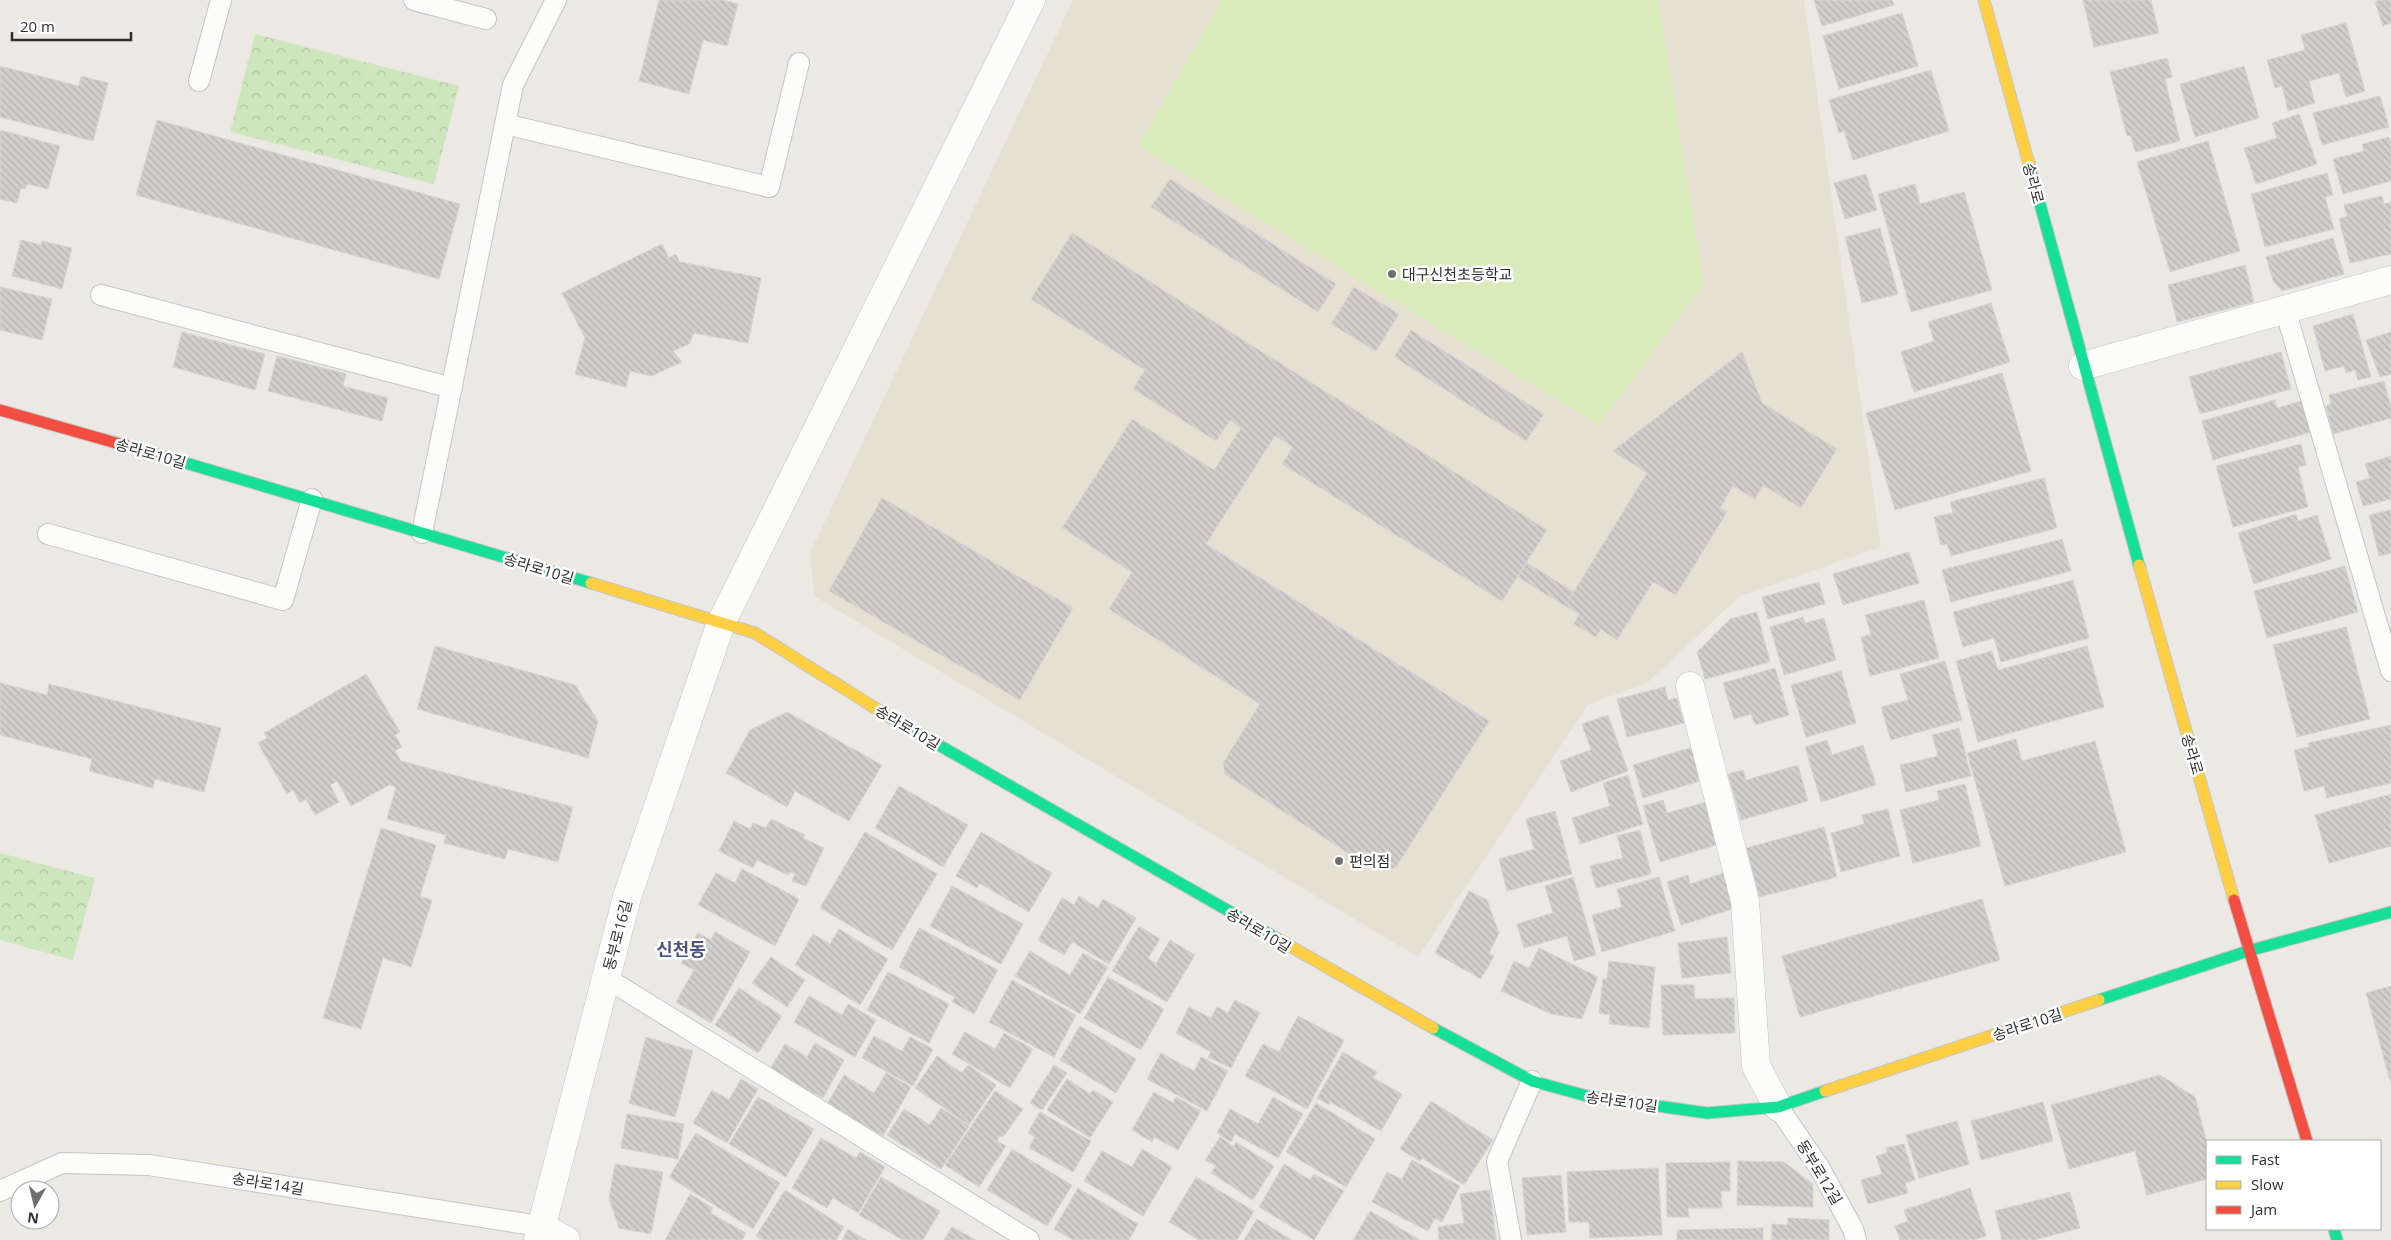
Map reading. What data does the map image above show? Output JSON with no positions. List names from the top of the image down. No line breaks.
{"streets":{"street":["송라로","송라로10길","동부로16길"],"lane":["동부로12길","송라로14길"]},"crossings":[["송라로","송라로10길"],["송라로10길","동부로16길"],["송라로10길","동부로12길"],["동부로16길","송라로14길"]],"districts":["신천동"],"places":["대구신천초등학교","편의점"],"legend":["Fast","Slow","Jam"],"scale_bar":"20 m","north":"bottom"}
